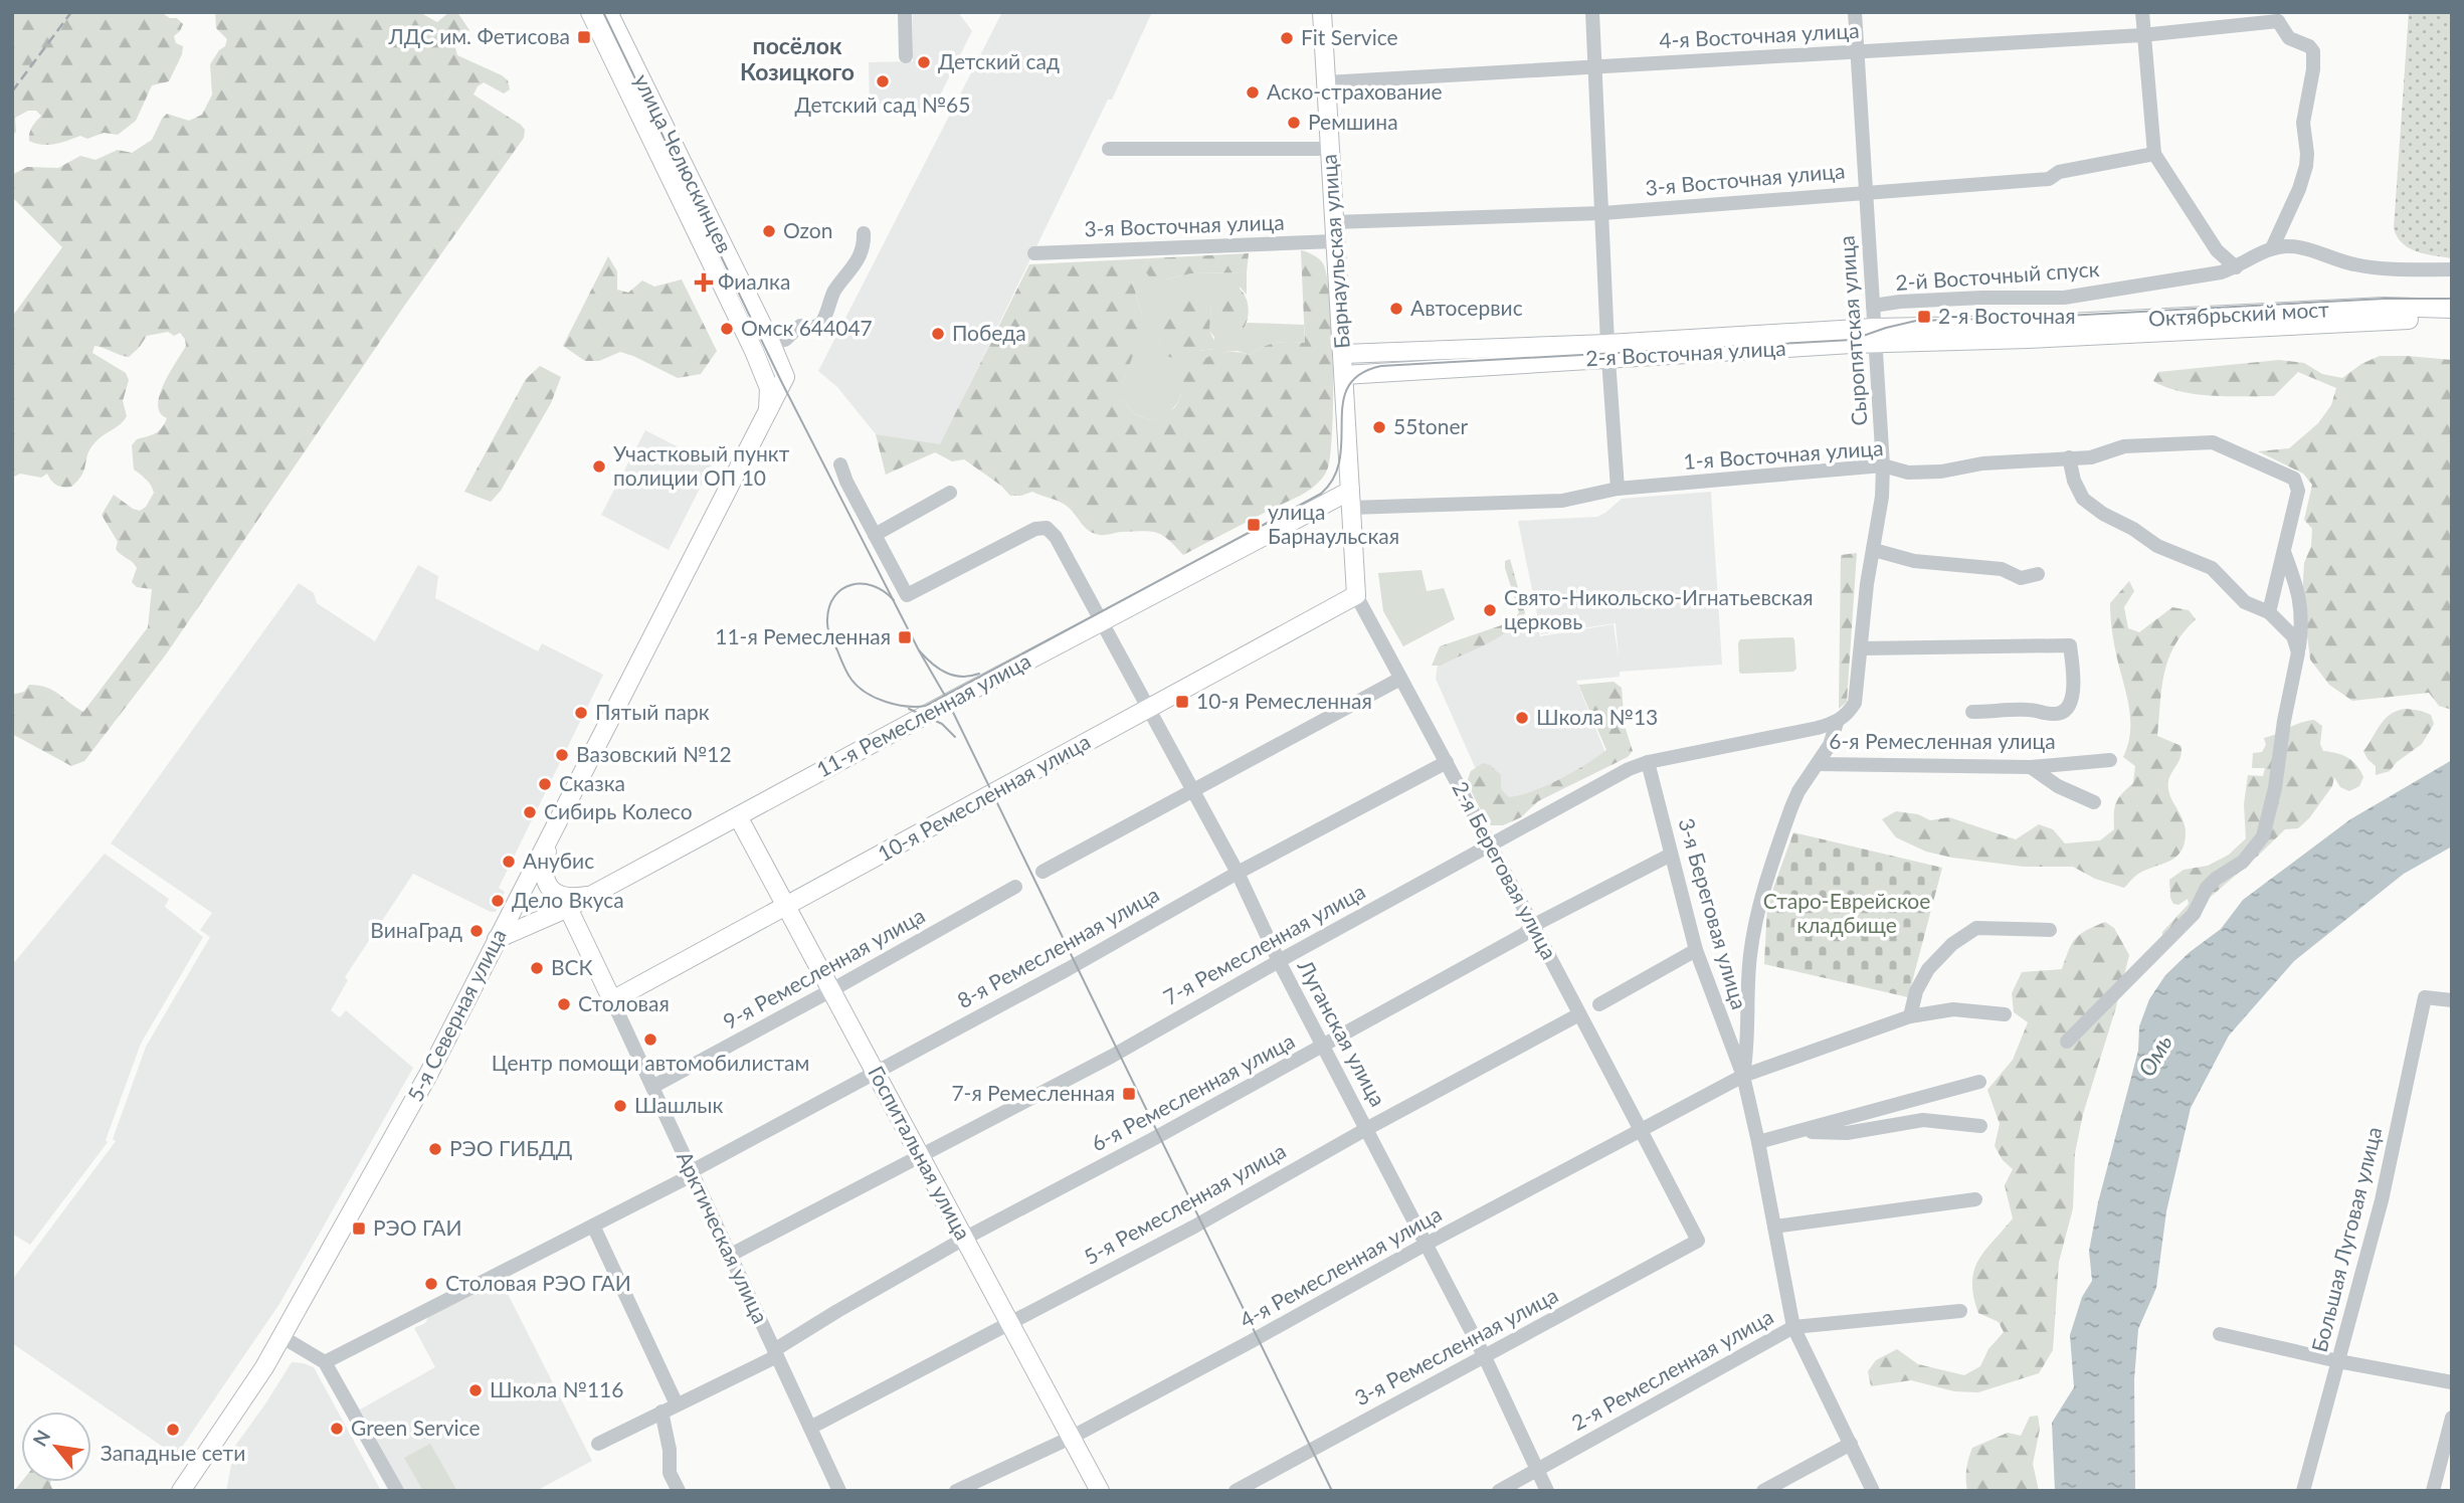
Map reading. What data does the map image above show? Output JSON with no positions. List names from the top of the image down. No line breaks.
{"streets":{"main road":["улица Челюскинцев","Барнаульская улица","Октябрьский мост","2-я Восточная улица","11-я Ремесленная улица","10-я Ремесленная улица","2-я Береговая улица","5-я Северная улица","Госпитальная улица","Арктическая улица"],"street":["4-я Восточная улица","3-я Восточная улица","2-й Восточный спуск","Сыропятская улица","1-я Восточная улица","6-я Ремесленная улица","3-я Береговая улица","7-я Ремесленная улица","8-я Ремесленная улица","9-я Ремесленная улица","Луганская улица","5-я Ремесленная улица","Большая Луговая улица","4-я Ремесленная улица","3-я Ремесленная улица","2-я Ремесленная улица"]},"crossings":[["4-я Восточная улица","Барнаульская улица"],["4-я Восточная улица","Сыропятская улица"],["улица Челюскинцев","5-я Северная улица"],["3-я Восточная улица","Барнаульская улица"],["3-я Восточная улица","Сыропятская улица"],["Барнаульская улица","2-я Восточная улица"],["Барнаульская улица","1-я Восточная улица"],["Барнаульская улица","11-я Ремесленная улица"],["Барнаульская улица","2-я Береговая улица"],["2-й Восточный спуск","Сыропятская улица"],["Октябрьский мост","2-я Восточная улица"],["Сыропятская улица","2-я Восточная улица"],["Сыропятская улица","1-я Восточная улица"],["Сыропятская улица","3-я Береговая улица"],["Сыропятская улица","7-я Ремесленная улица"],["1-я Восточная улица","11-я Ремесленная улица"],["1-я Восточная улица","2-я Береговая улица"],["11-я Ремесленная улица","2-я Береговая улица"],["11-я Ремесленная улица","5-я Северная улица"],["11-я Ремесленная улица","Луганская улица"],["11-я Ремесленная улица","Госпитальная улица"],["11-я Ремесленная улица","Арктическая улица"],["6-я Ремесленная улица","2-я Береговая улица"],["6-я Ремесленная улица","3-я Береговая улица"],["6-я Ремесленная улица","Луганская улица"],["6-я Ремесленная улица","Госпитальная улица"],["6-я Ремесленная улица","Арктическая улица"],["10-я Ремесленная улица","2-я Береговая улица"],["10-я Ремесленная улица","Луганская улица"],["10-я Ремесленная улица","Госпитальная улица"],["10-я Ремесленная улица","Арктическая улица"],["2-я Береговая улица","7-я Ремесленная улица"],["2-я Береговая улица","8-я Ремесленная улица"],["2-я Береговая улица","5-я Ремесленная улица"],["2-я Береговая улица","4-я Ремесленная улица"],["2-я Береговая улица","3-я Ремесленная улица"],["3-я Береговая улица","7-я Ремесленная улица"],["3-я Береговая улица","4-я Ремесленная улица"],["7-я Ремесленная улица","Луганская улица"],["7-я Ремесленная улица","Госпитальная улица"],["7-я Ремесленная улица","Арктическая улица"],["8-я Ремесленная улица","Луганская улица"],["8-я Ремесленная улица","Госпитальная улица"],["8-я Ремесленная улица","Арктическая улица"],["9-я Ремесленная улица","Госпитальная улица"],["9-я Ремесленная улица","Арктическая улица"],["Луганская улица","5-я Ремесленная улица"],["Луганская улица","4-я Ремесленная улица"],["Луганская улица","3-я Ремесленная улица"],["Луганская улица","2-я Ремесленная улица"],["Госпитальная улица","5-я Ремесленная улица"],["Госпитальная улица","4-я Ремесленная улица"],["5-я Ремесленная улица","Арктическая улица"]],"districts":["посёлок Козицкого"],"water":["Омь"],"parks":["Старо-Еврейское кладбище"],"places":{"transit":["ЛДС им. Фетисова","2-я Восточная","улица Барнаульская","11-я Ремесленная","10-я Ремесленная","7-я Ремесленная","РЭО ГАИ"],"other":["Fit Service","Детский сад","Детский сад №65","Аско-страхование","Ремшина","Ozon","Автосервис","Омск 644047","Победа","55toner","Участковый пункт полиции ОП 10","Свято-Никольско-Игнатьевская церковь","Пятый парк","Школа №13","Вазовский №12","Сказка","Сибирь Колесо","Анубис","Дело Вкуса","ВинаГрад","ВСК","Столовая","Центр помощи автомобилистам","Шашлык","РЭО ГИБДД","Столовая РЭО ГАИ","Школа №116","Green Service","Западные сети"],"health":["Фиалка"]},"north":"top left"}
